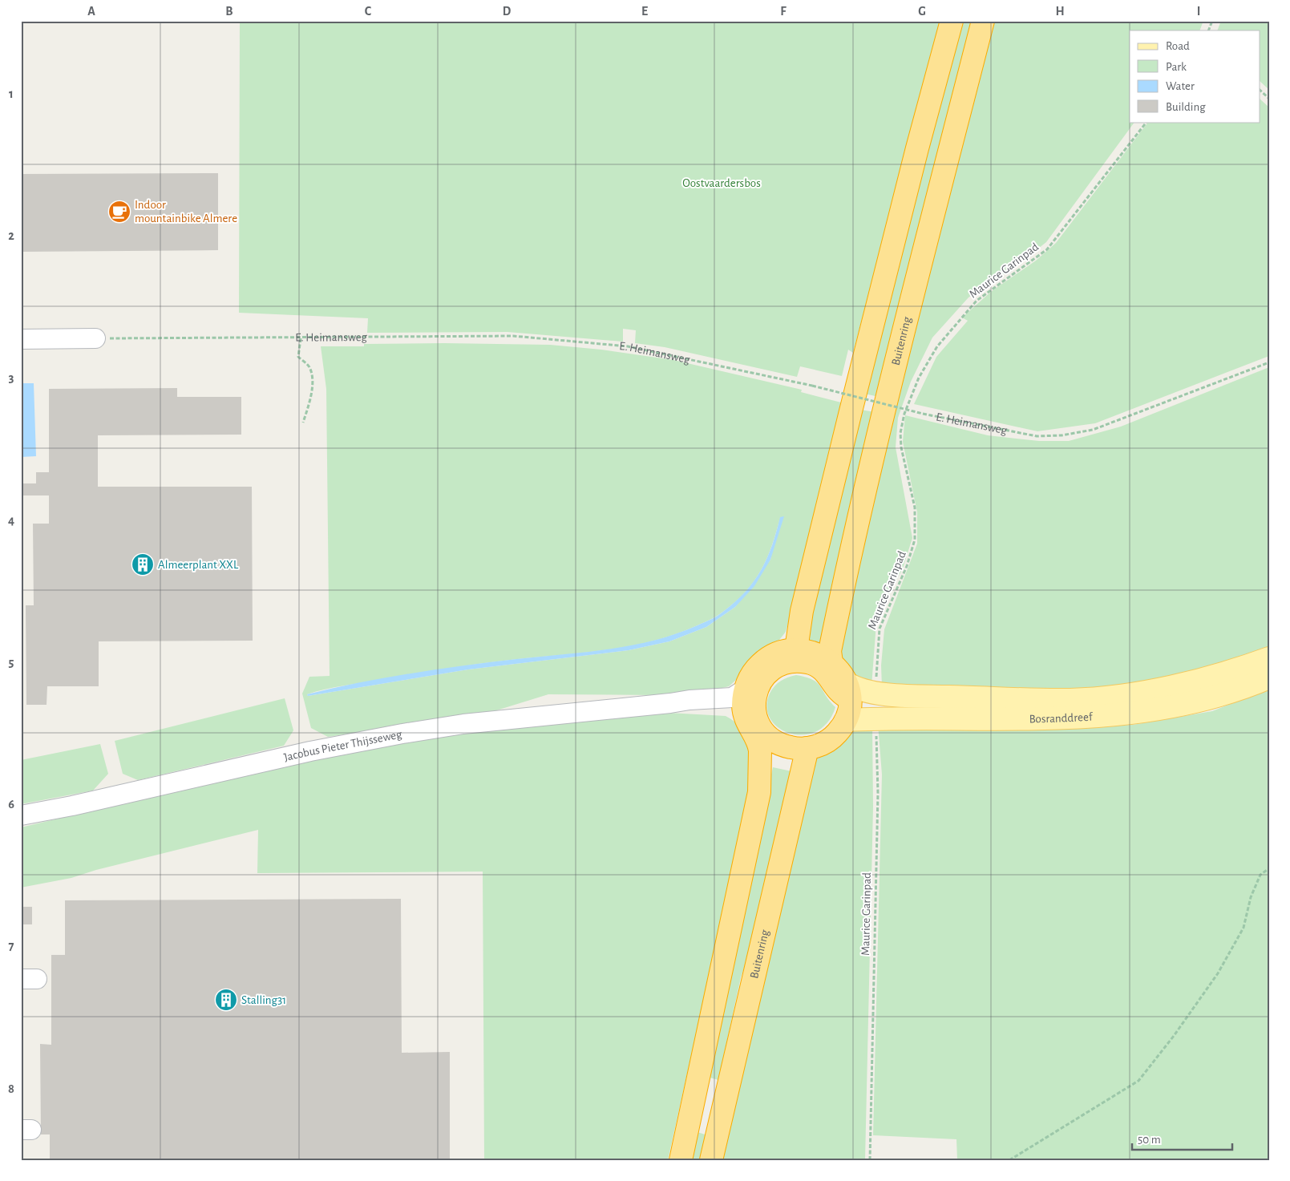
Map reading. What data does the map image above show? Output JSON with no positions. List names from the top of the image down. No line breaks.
{"streets":{"highway":["Buitenring"],"main road":["Bosranddreef"],"street":["Jacobus Pieter Thijsseweg"],"path":["Maurice Garinpad","E. Heimansweg"]},"crossings":[["Maurice Garinpad","Bosranddreef"],["Buitenring","Bosranddreef"],["Buitenring","Jacobus Pieter Thijsseweg"],["Bosranddreef","Jacobus Pieter Thijsseweg"]],"parks":["Oostvaardersbos"],"places":{"cafe":["Indoor mountainbike Almere"],"building":["Almeerplant XXL","Stalling31"]},"legend":["Road","Park","Water","Building"],"scale_bar":"50 m","grid":{"columns":["A","B","C","D","E","F","G","H","I"],"rows":["1","2","3","4","5","6","7","8"]}}
